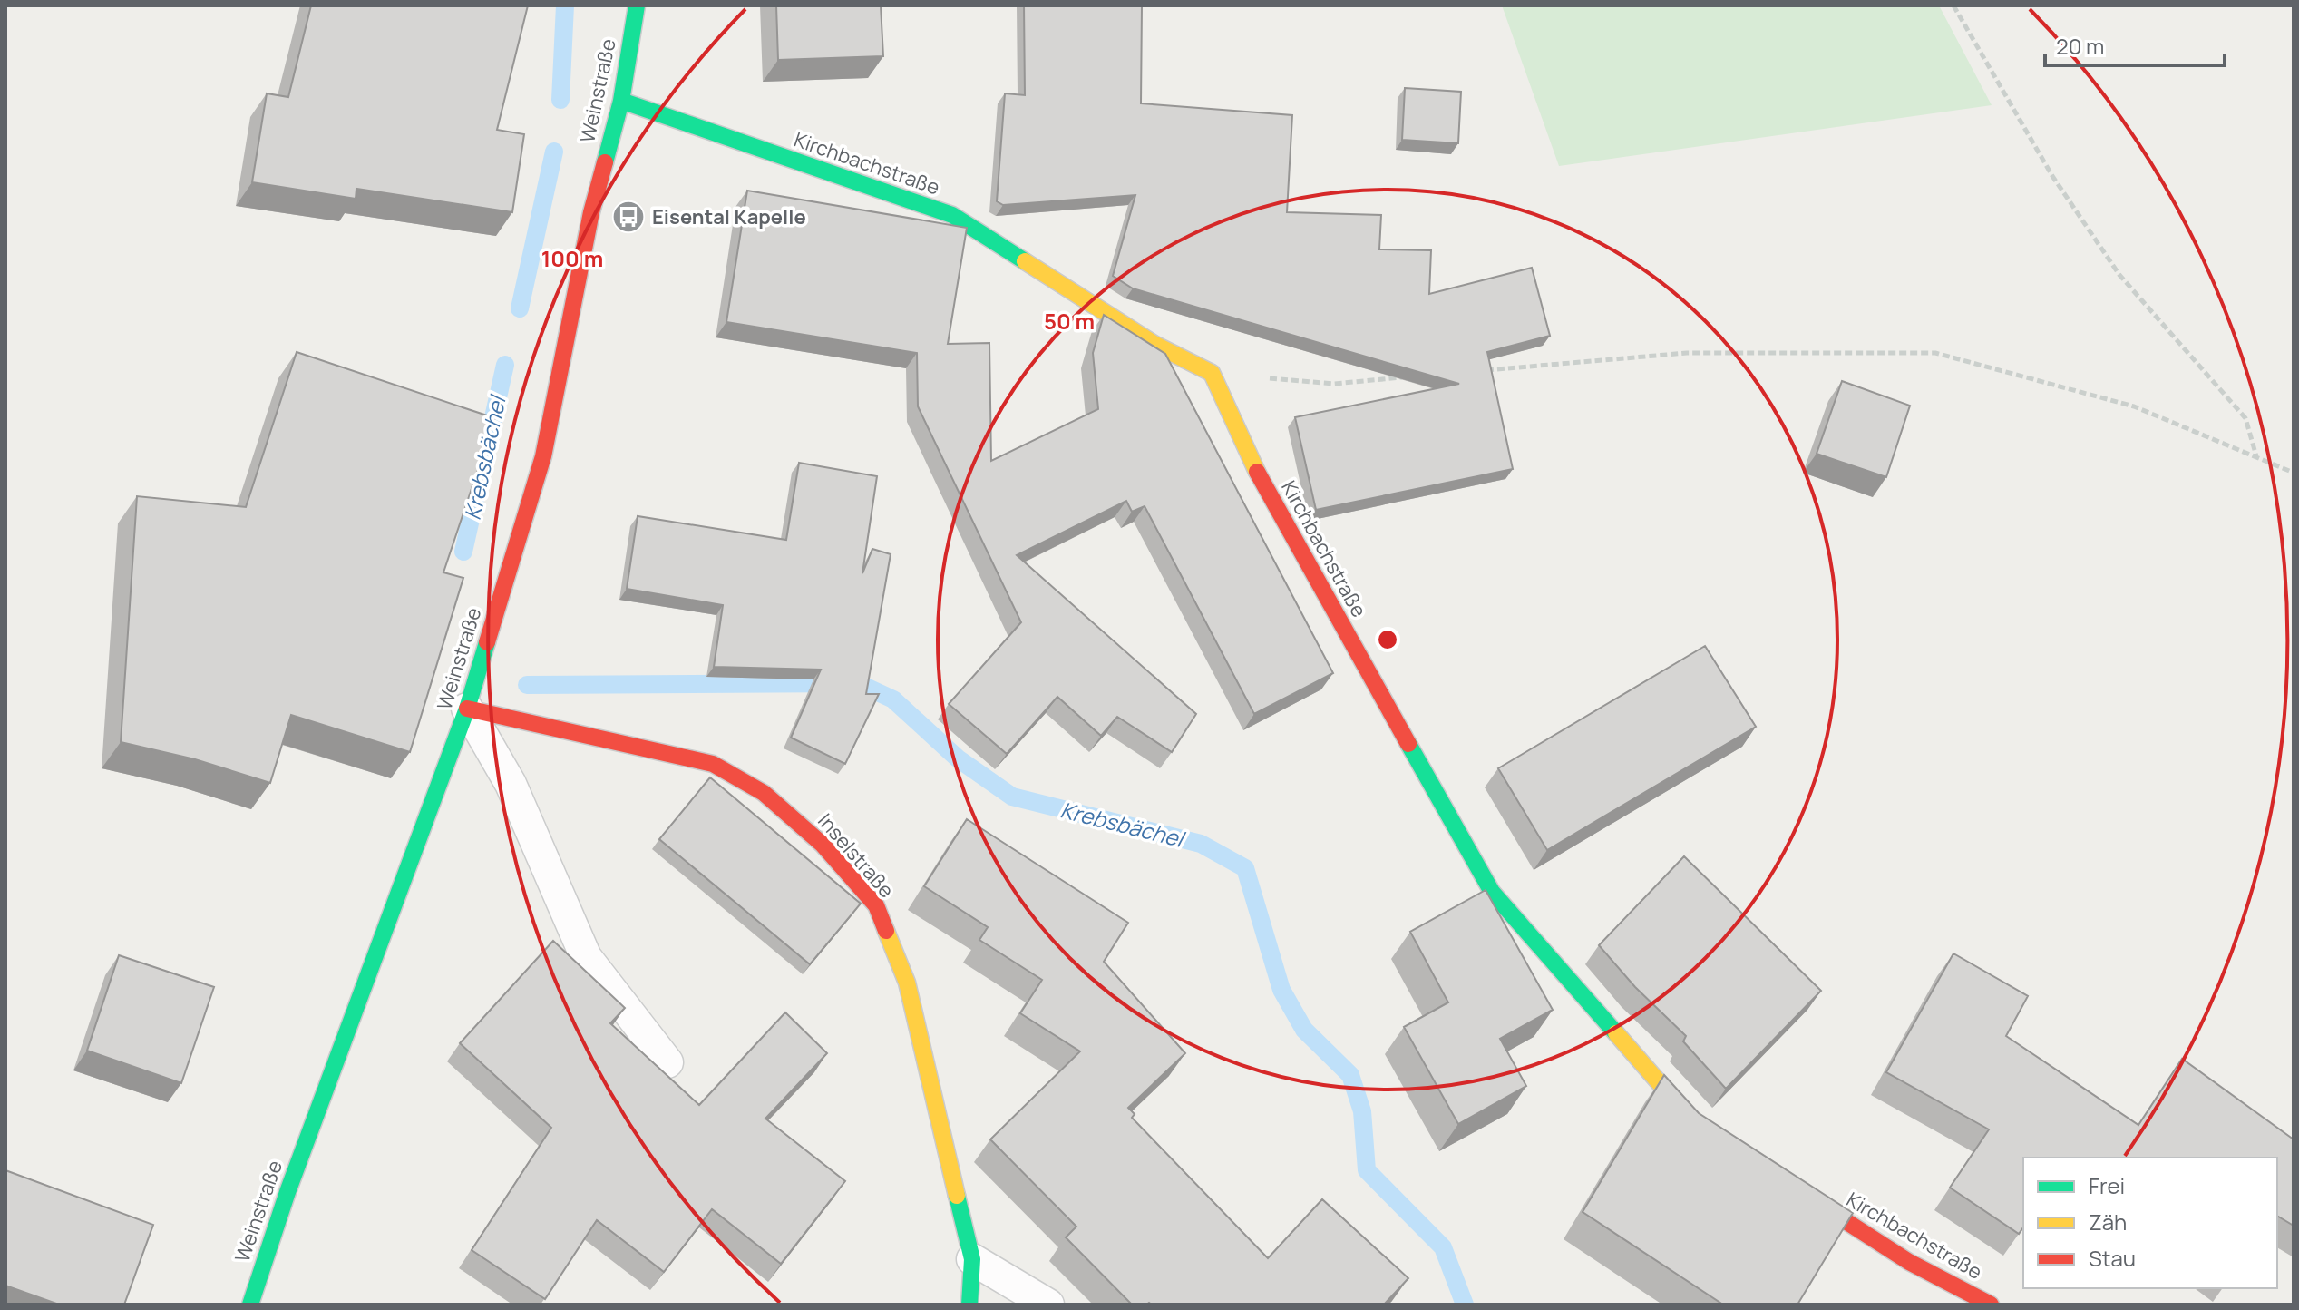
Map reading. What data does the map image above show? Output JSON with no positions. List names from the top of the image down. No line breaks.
{"streets":{"street":["Weinstraße","Kirchbachstraße","Inselstraße"]},"crossings":[["Weinstraße","Kirchbachstraße"],["Weinstraße","Inselstraße"]],"water":["Krebsbächel"],"places":{"bus stop":["Eisental Kapelle"]},"legend":["Frei","Zäh","Stau"],"scale_bar":"20 m","rings":["100 m","50 m"]}
